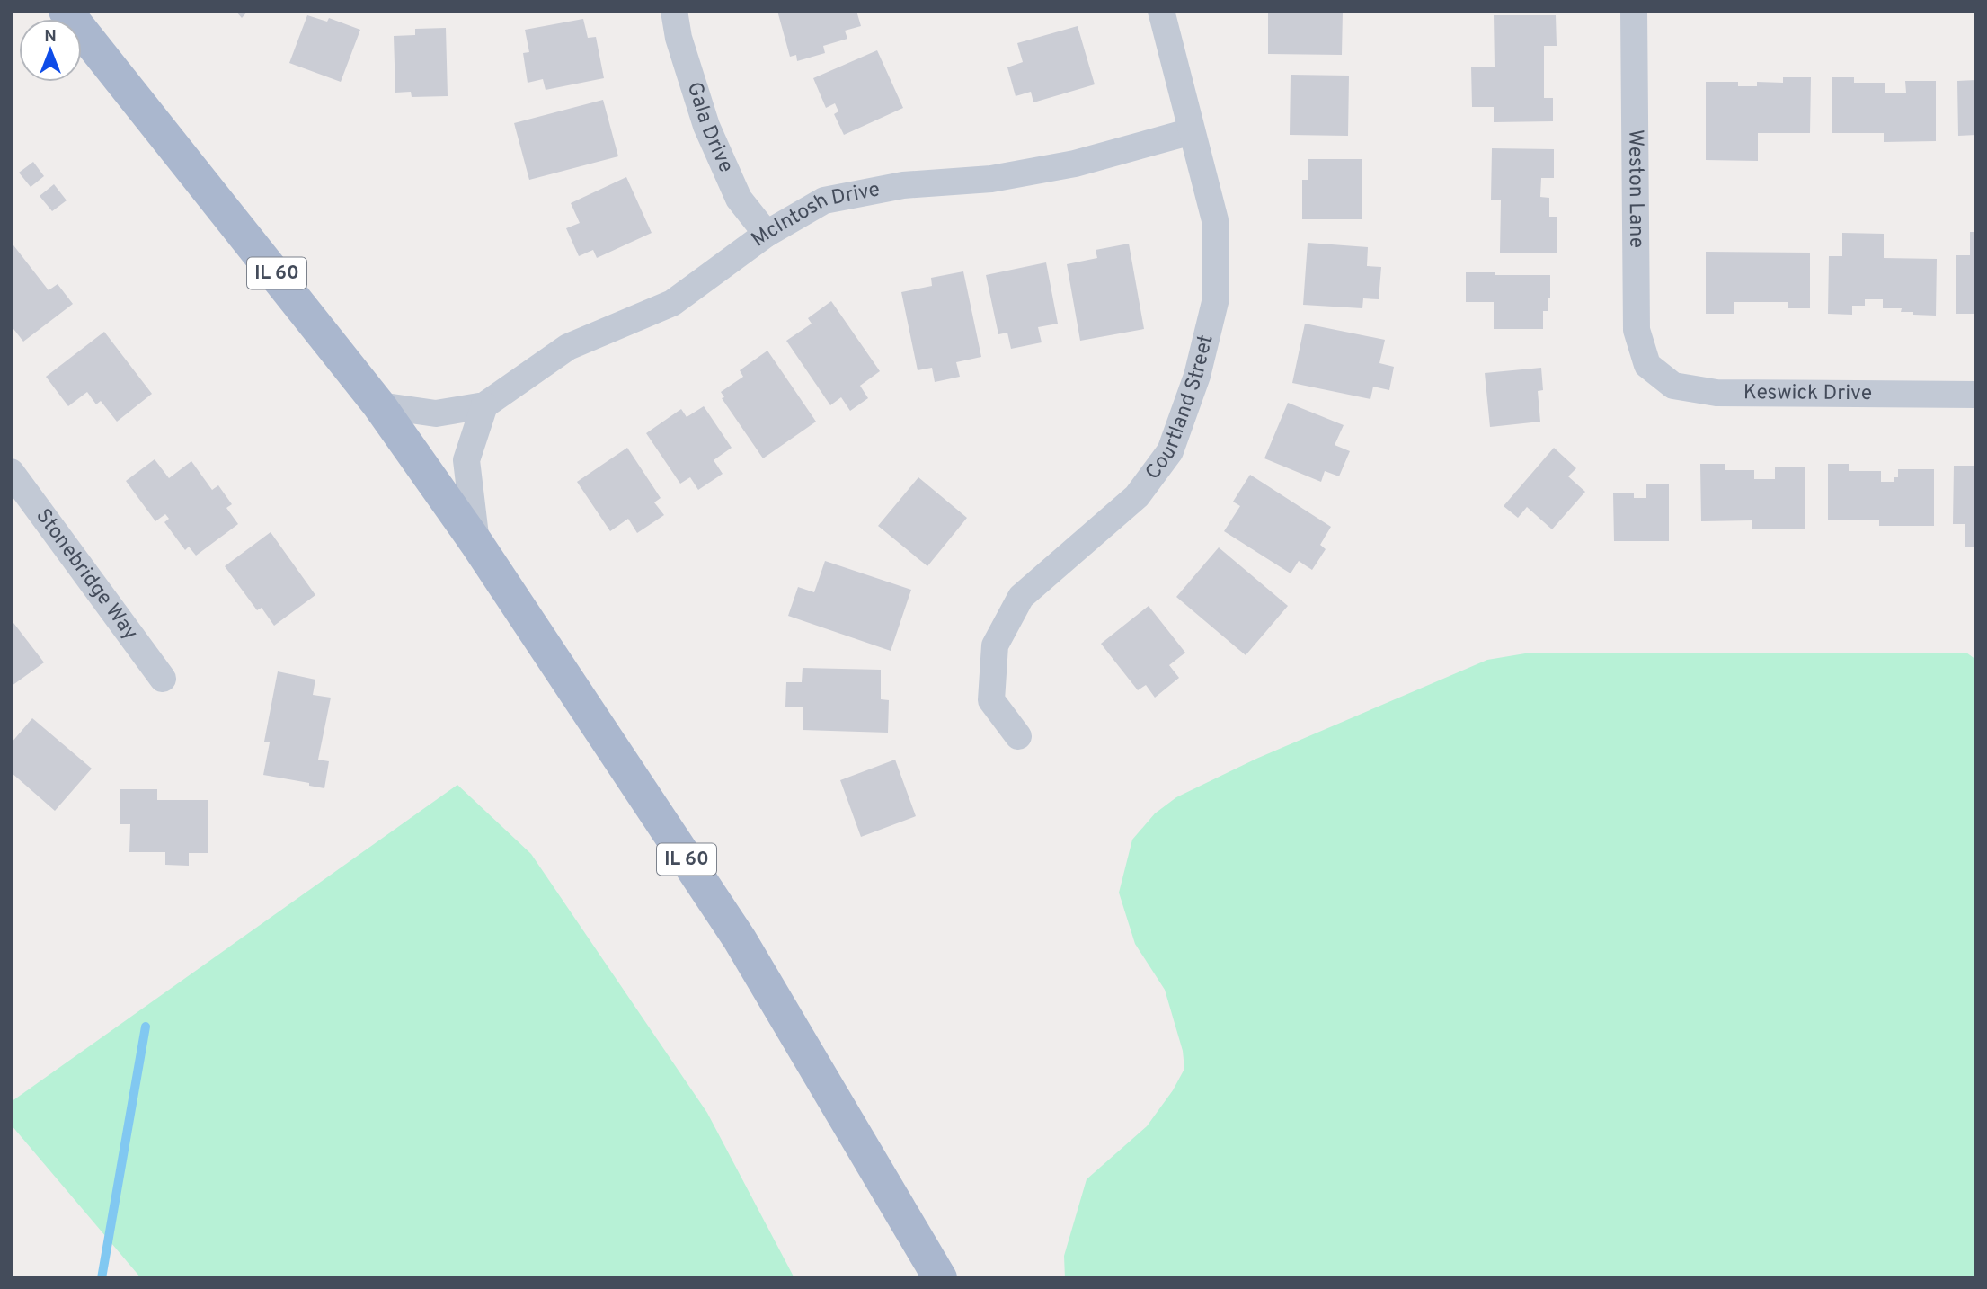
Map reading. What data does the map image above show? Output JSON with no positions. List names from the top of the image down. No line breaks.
{"streets":{"main road":["IL 60"],"street":["Gala Drive","Weston Lane","McIntosh Drive","Keswick Drive","Courtland Street","Stonebridge Way"]},"crossings":[["Gala Drive","McIntosh Drive"],["Weston Lane","Keswick Drive"],["McIntosh Drive","IL 60"],["McIntosh Drive","Courtland Street"]],"north":"top"}
